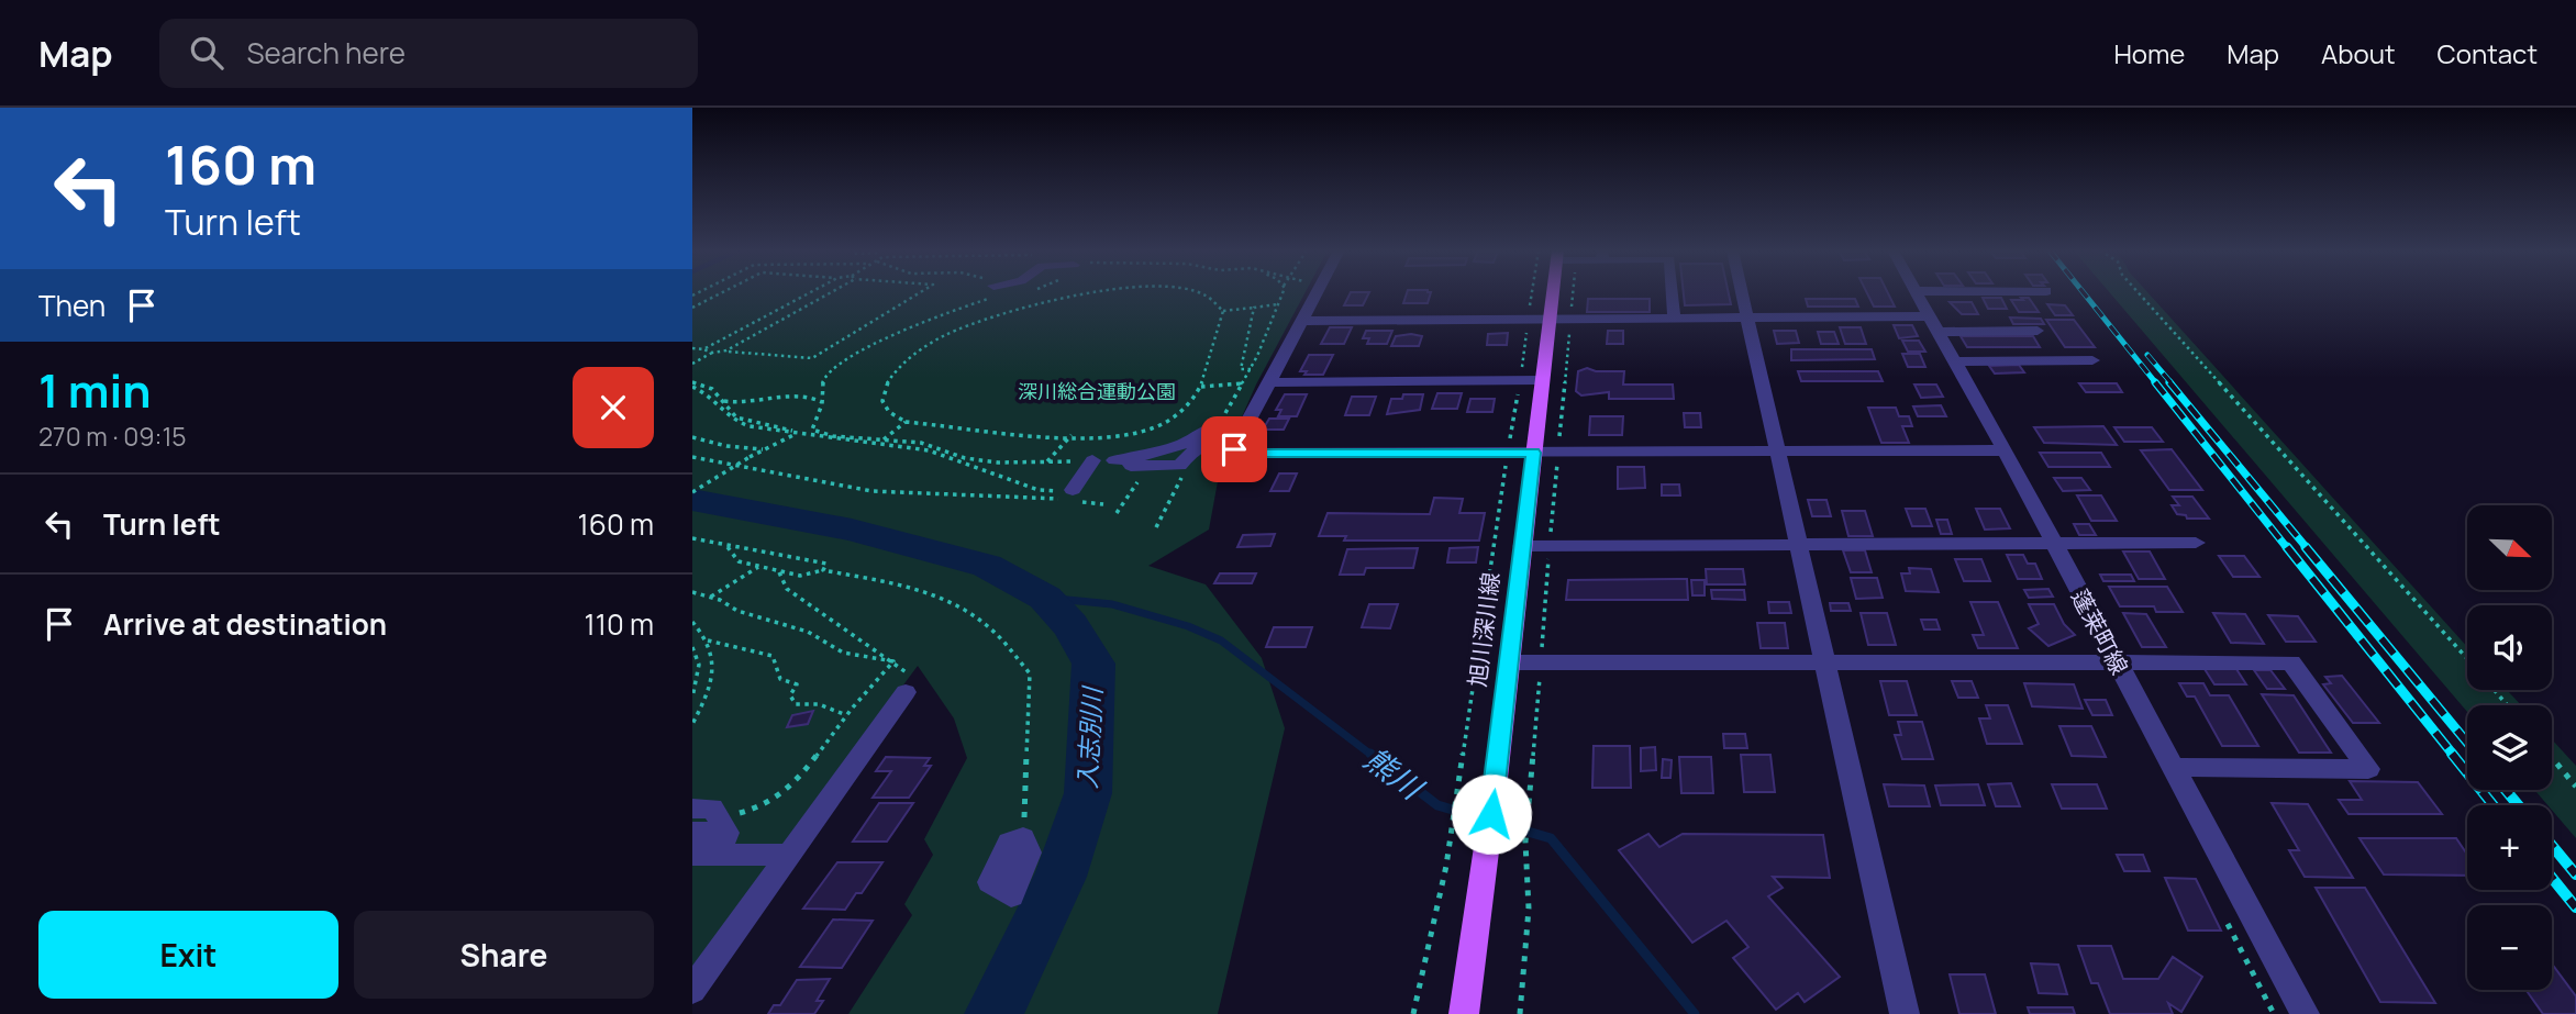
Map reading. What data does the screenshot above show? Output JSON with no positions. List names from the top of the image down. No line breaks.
{"streets":{"main road":["旭川深川線"],"street":["蓬莱町線"]},"water":["入志別川","熊川"],"parks":["深川総合運動公園"],"north":"bottom right","page":{"header":"Map","search":"Search here","nav":["Home","Map","About","Contact"],"turn":["160 m","Turn left"],"then":"Then","heading":["1 min","270 m · 09:15"],"list":[{"name":"Turn left","value":"160 m"},{"name":"Arrive at destination","value":"110 m"}],"map_buttons":["+","−"],"buttons":["Exit","Share"]}}
